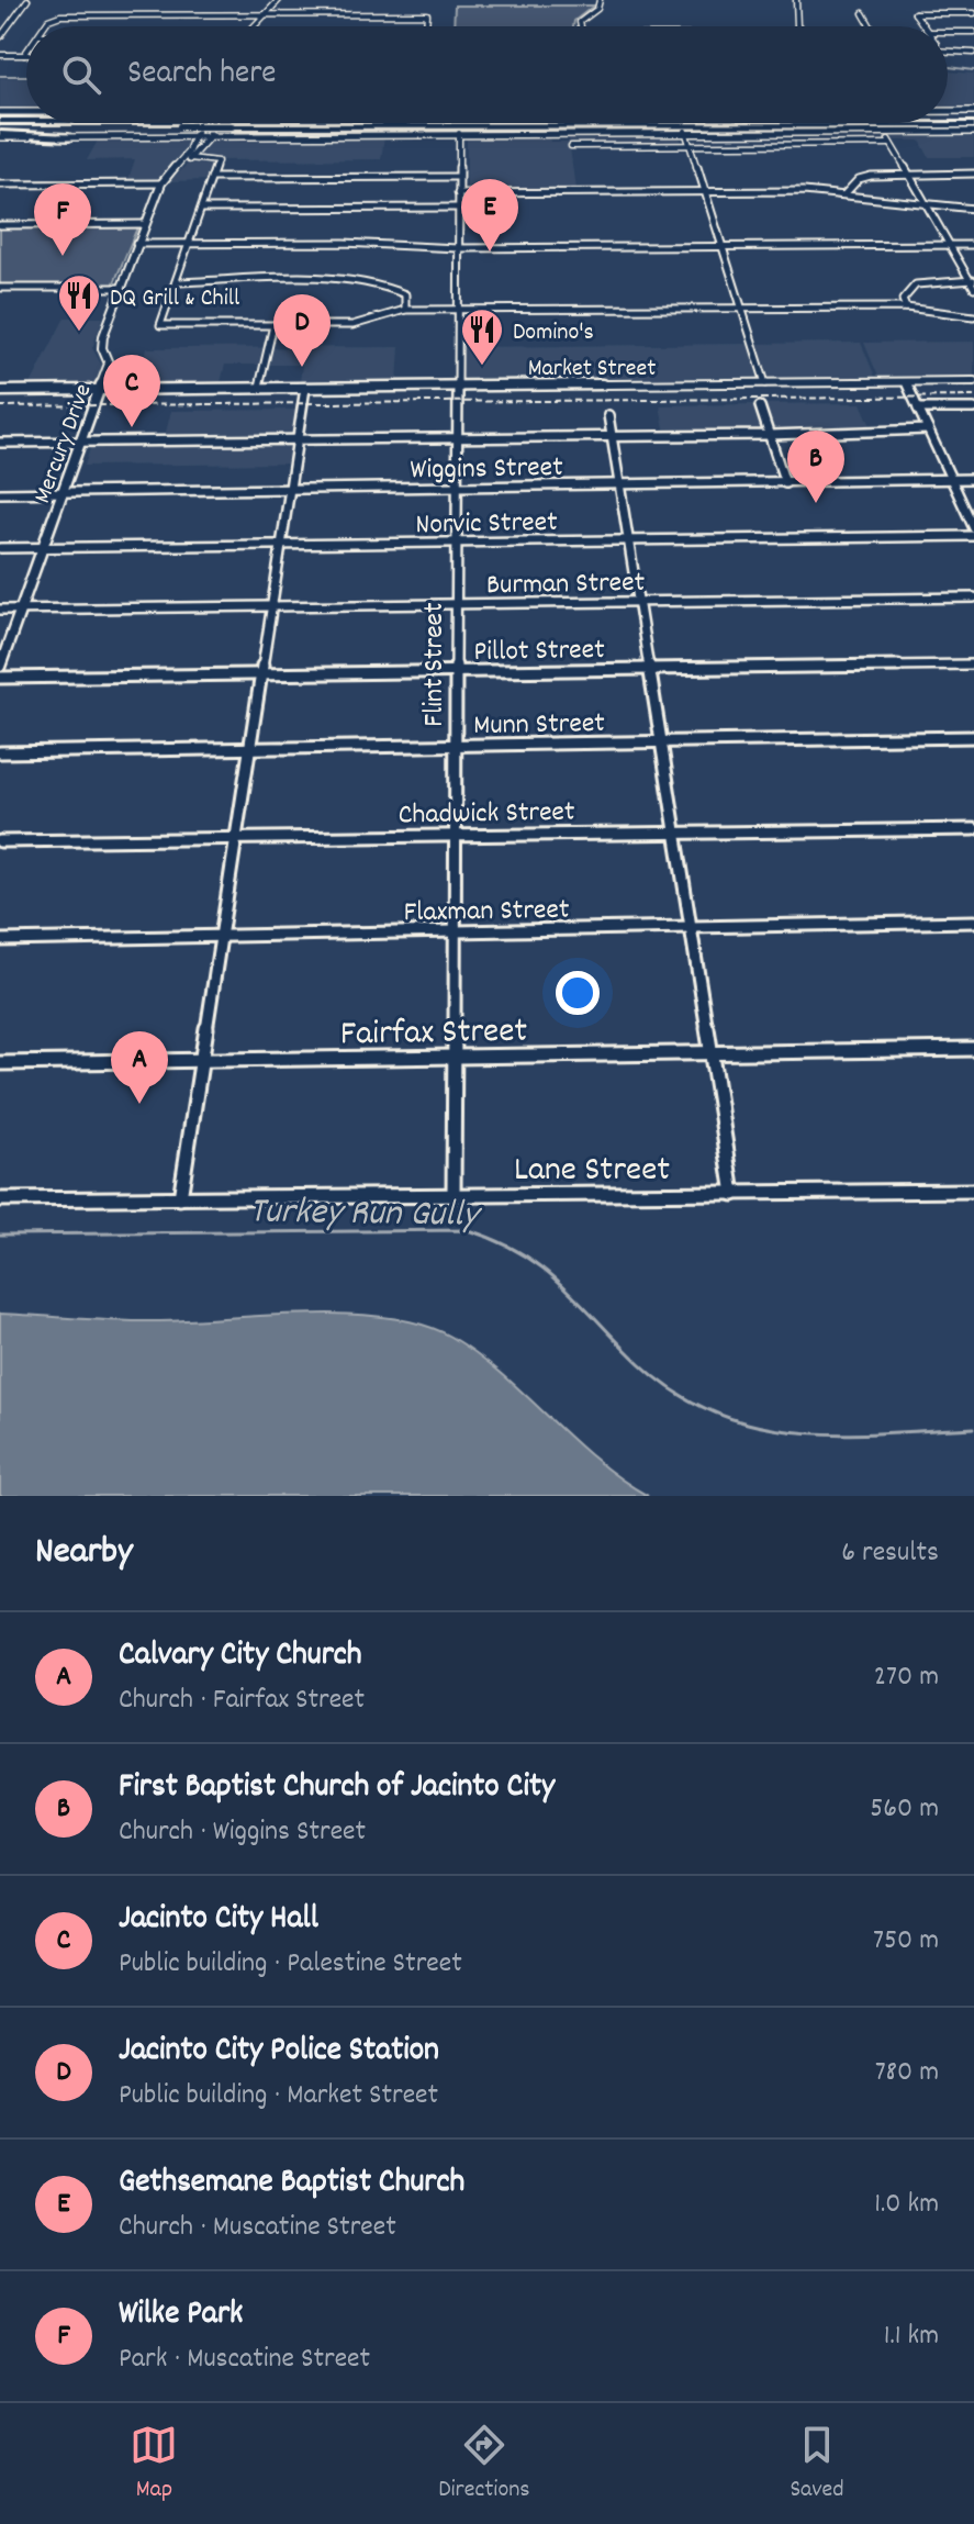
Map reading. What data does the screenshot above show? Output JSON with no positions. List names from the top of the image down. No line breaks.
{"streets":{"main road":["Market Street","Mercury Drive"],"street":["Wiggins Street","Norvic Street","Burman Street","Pillot Street","Flint Street","Munn Street","Chadwick Street","Flaxman Street","Fairfax Street","Lane Street"]},"crossings":[["Market Street","Mercury Drive"],["Market Street","Flint Street"],["Mercury Drive","Wiggins Street"],["Mercury Drive","Norvic Street"],["Mercury Drive","Burman Street"],["Wiggins Street","Flint Street"],["Norvic Street","Flint Street"],["Burman Street","Flint Street"],["Pillot Street","Flint Street"],["Flint Street","Munn Street"],["Flint Street","Chadwick Street"],["Flint Street","Flaxman Street"],["Flint Street","Fairfax Street"],["Flint Street","Lane Street"]],"water":["Turkey Run Gully"],"places":{"restaurant":["DQ Grill & Chill","Domino's"]},"page":{"search":"Search here","pins":["E","F","D","C","B","A"],"heading":["Nearby","6 results"],"list":[{"mark":"A","name":"Calvary City Church","note":"Church · Fairfax Street","value":"270 m"},{"mark":"B","name":"First Baptist Church of Jacinto City","note":"Church · Wiggins Street","value":"560 m"},{"mark":"C","name":"Jacinto City Hall","note":"Public building · Palestine Street","value":"750 m"},{"mark":"D","name":"Jacinto City Police Station","note":"Public building · Market Street","value":"780 m"},{"mark":"E","name":"Gethsemane Baptist Church","note":"Church · Muscatine Street","value":"1.0 km"},{"mark":"F","name":"Wilke Park","note":"Park · Muscatine Street","value":"1.1 km"}],"nav":["Map","Directions","Saved"]}}
